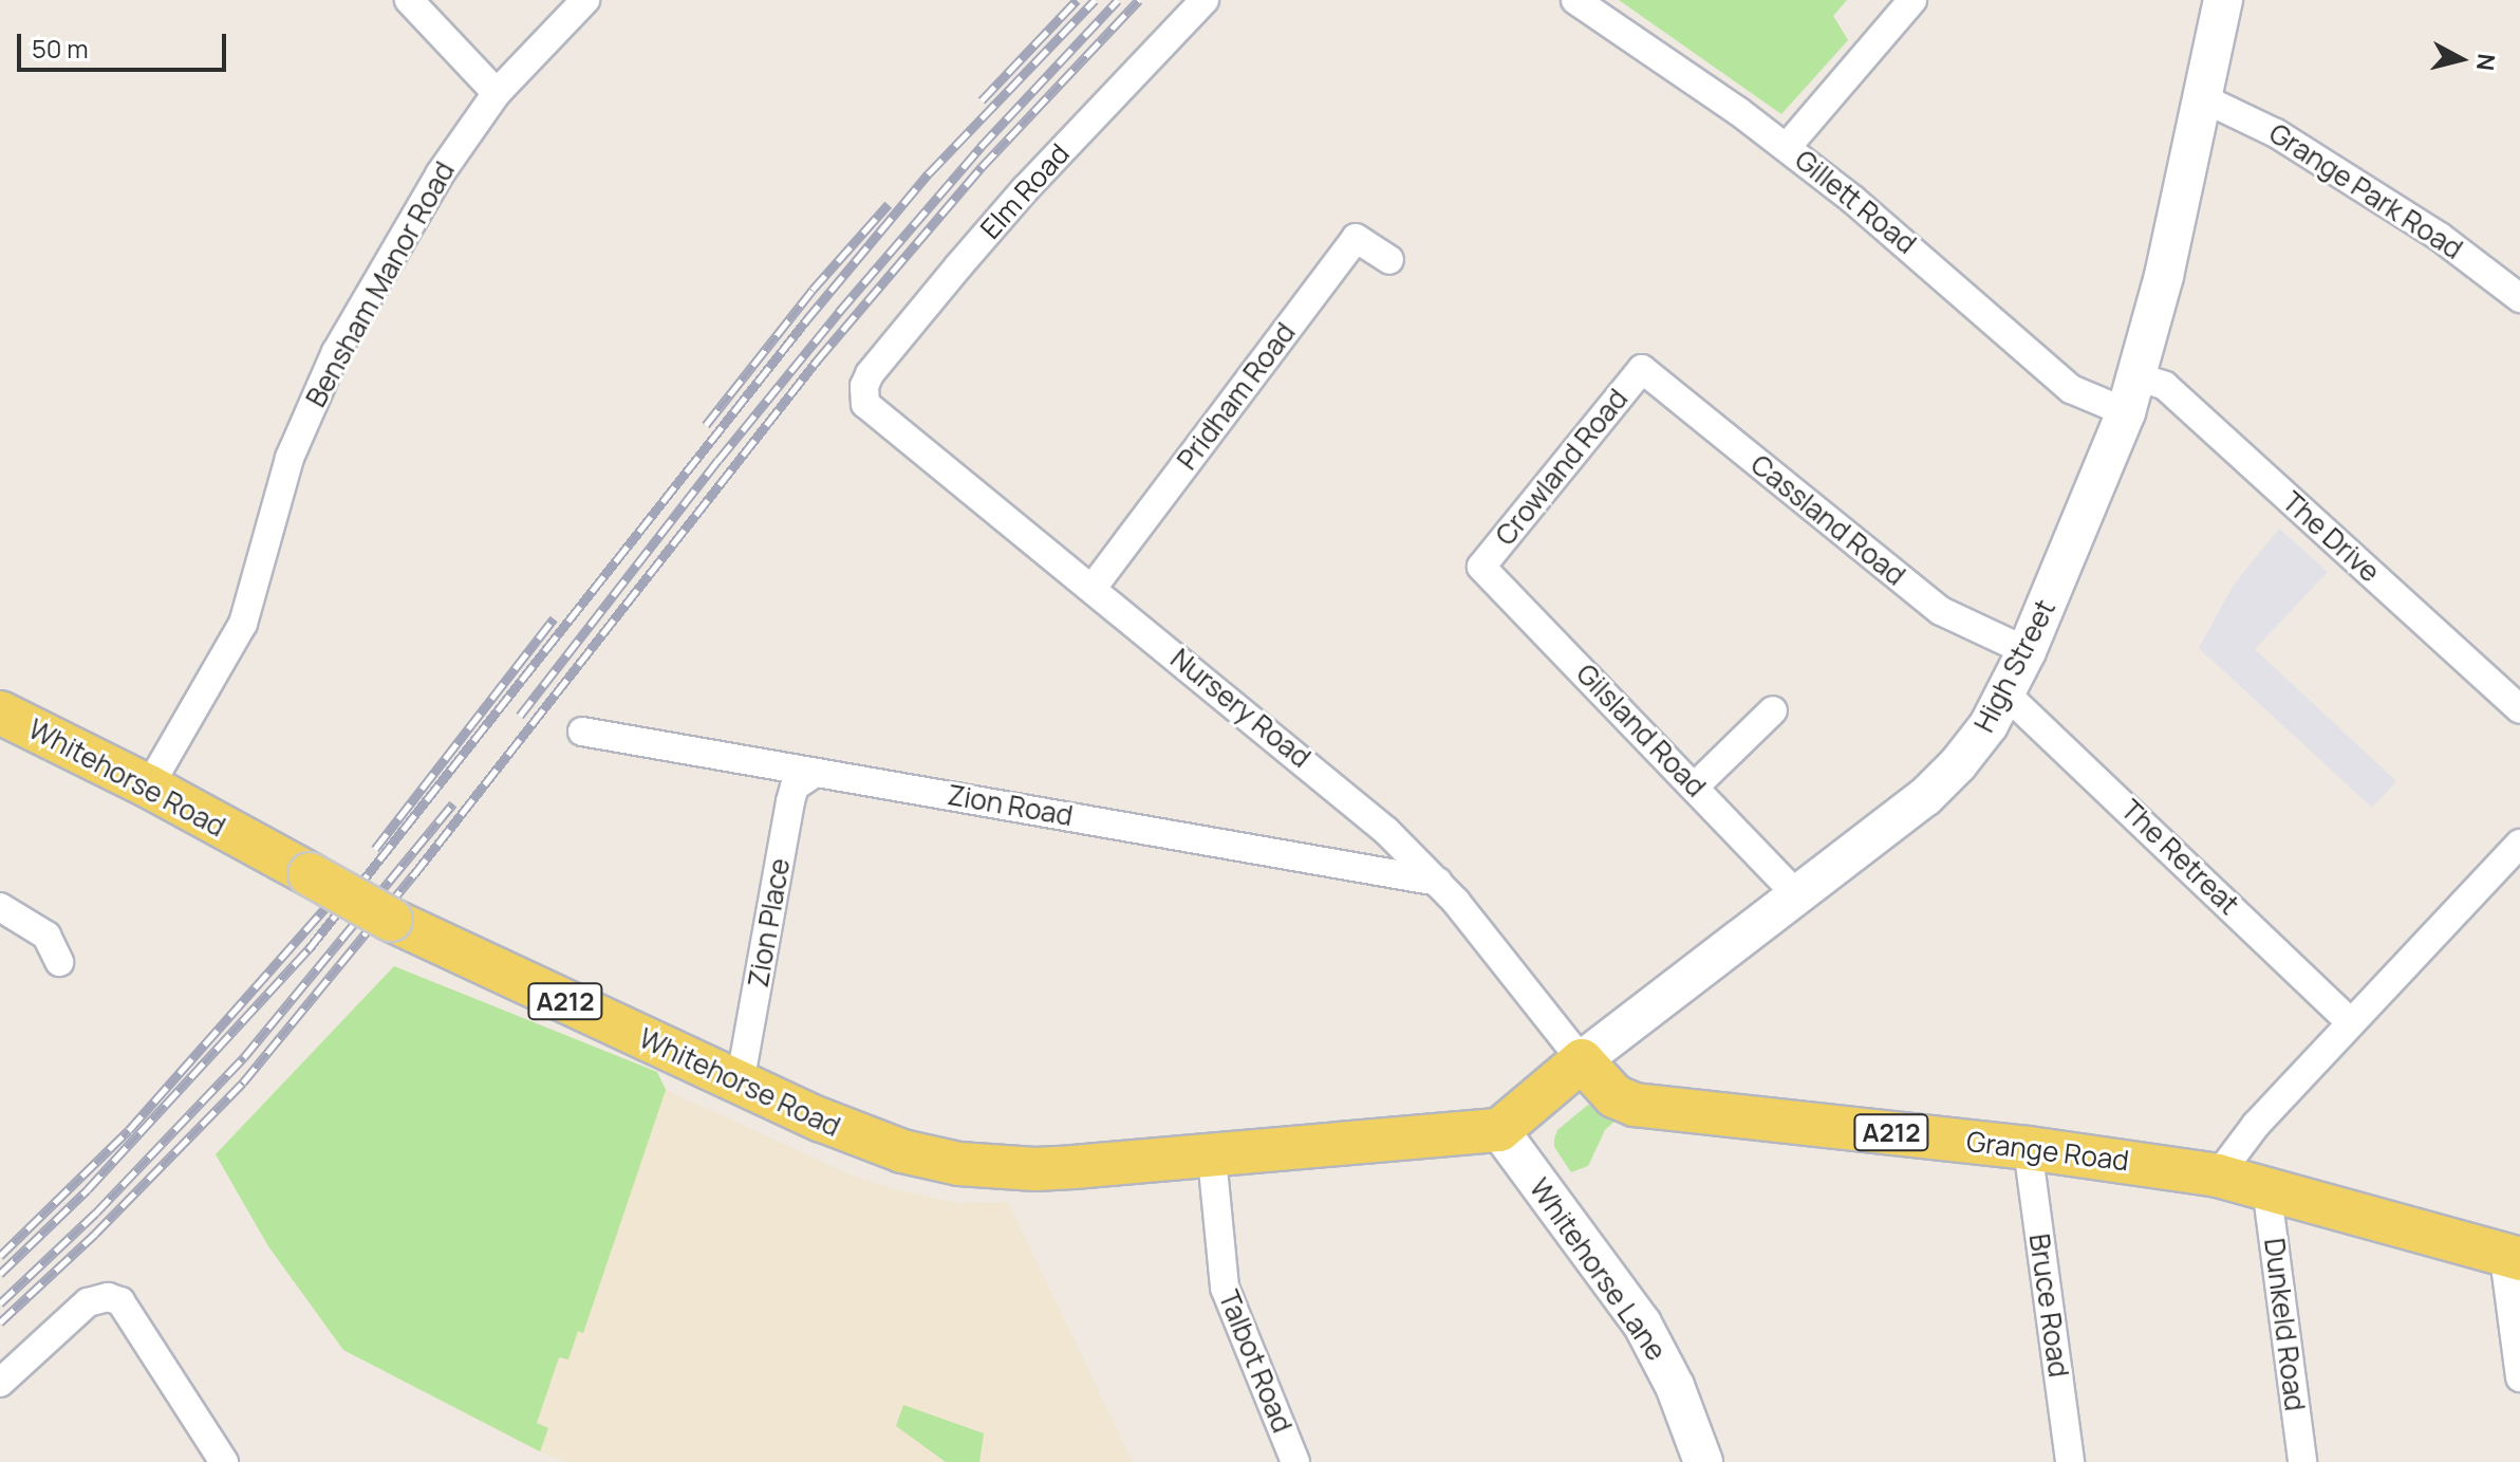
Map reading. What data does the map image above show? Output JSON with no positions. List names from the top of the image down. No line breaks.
{"streets":{"main road":["High Street","Whitehorse Road","A212","Grange Road","Whitehorse Lane"],"street":["Elm Road","Grange Park Road","Gillett Road","Bensham Manor Road","Pridham Road","Crowland Road","Cassland Road","The Drive","Nursery Road","Gilsland Road","Zion Road","The Retreat","Zion Place","Bruce Road","Dunkeld Road","Talbot Road"]},"crossings":[["Elm Road","Nursery Road"],["Grange Park Road","High Street"],["Gillett Road","The Drive"],["Gillett Road","High Street"],["Bensham Manor Road","Whitehorse Road"],["Pridham Road","Nursery Road"],["Crowland Road","Cassland Road"],["Crowland Road","Gilsland Road"],["Cassland Road","High Street"],["The Drive","High Street"],["High Street","Nursery Road"],["High Street","Gilsland Road"],["High Street","Whitehorse Road"],["High Street","The Retreat"],["High Street","Grange Road"],["High Street","Whitehorse Lane"],["Nursery Road","Zion Road"],["Nursery Road","Grange Road"],["Whitehorse Road","Zion Place"],["Whitehorse Road","Whitehorse Lane"],["Whitehorse Road","Talbot Road"],["Zion Road","Zion Place"],["Grange Road","Bruce Road"],["Grange Road","Dunkeld Road"]],"scale_bar":"50 m","north":"right"}
